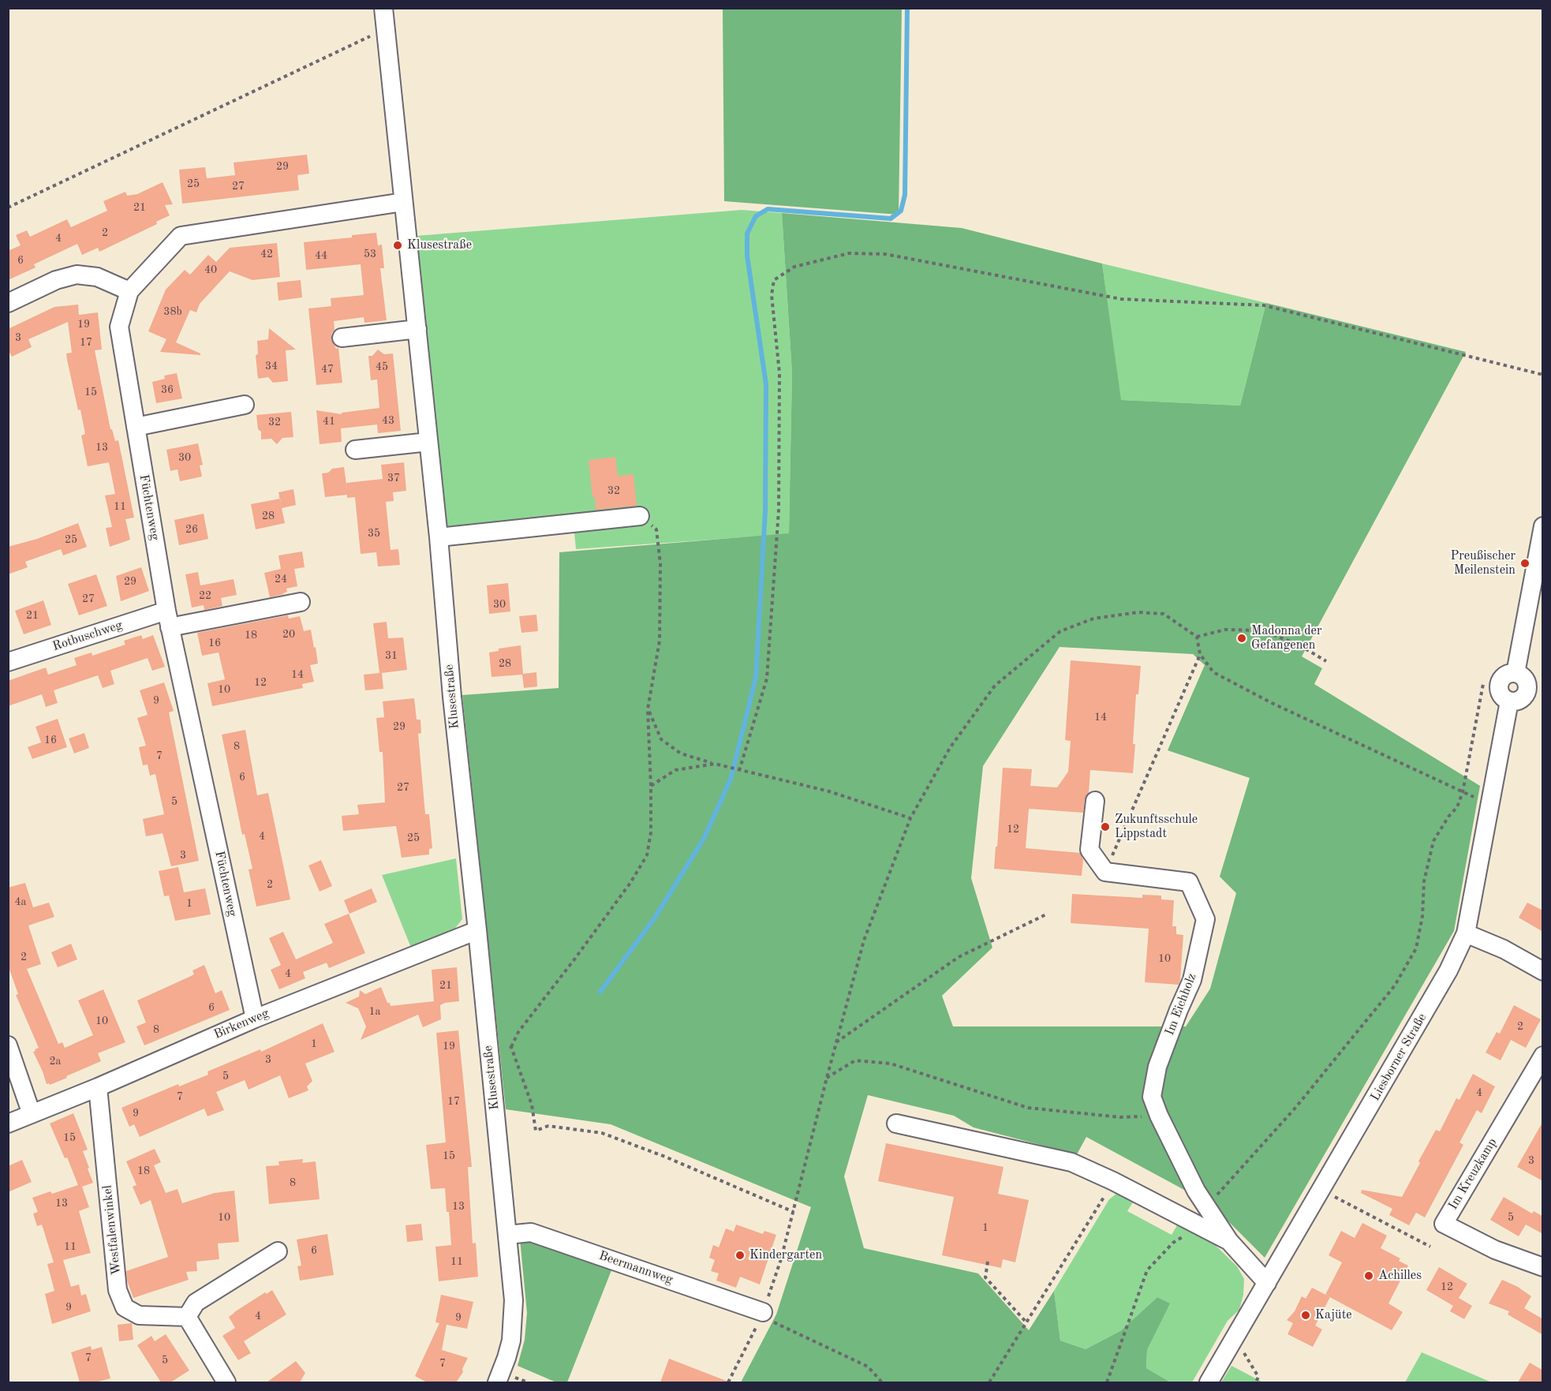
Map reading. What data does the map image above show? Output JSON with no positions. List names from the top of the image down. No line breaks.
{"streets":{"street":["Füchtenweg","Rotbuschweg","Klusestraße","Im Eichholz","Birkenweg","Liesborner Straße","Im Kreuzkamp","Westfalenwinkel","Beermannweg"]},"crossings":[["Füchtenweg","Rotbuschweg"],["Füchtenweg","Klusestraße"],["Füchtenweg","Birkenweg"],["Klusestraße","Birkenweg"],["Klusestraße","Beermannweg"],["Im Eichholz","Liesborner Straße"],["Birkenweg","Westfalenwinkel"]],"places":["Klusestraße","Preußischer Meilenstein","Madonna der Gefangenen","Zukunftsschule Lippstadt","Kindergarten","Achilles","Kajüte"],"house_numbers":["29","25","27","21","2","4","42","53","44","6","40","38b","19","3","17","34","45","47","36","15","43","41","32","13","30","37","32","11","28","26","35","25","24","29","22","27","30","21","20","18","16","31","28","14","12","10","9","14","29","16","8","7","6","27","5","12","4","25","3","2","4a","1","2","10","4","21","6","1a","10","2","8","1","19","3","2a","5","4","7","17","9","15","15","3","18","8","13","13","10","5","1","11","6","11","12","9","4","9","7","5","7"]}
